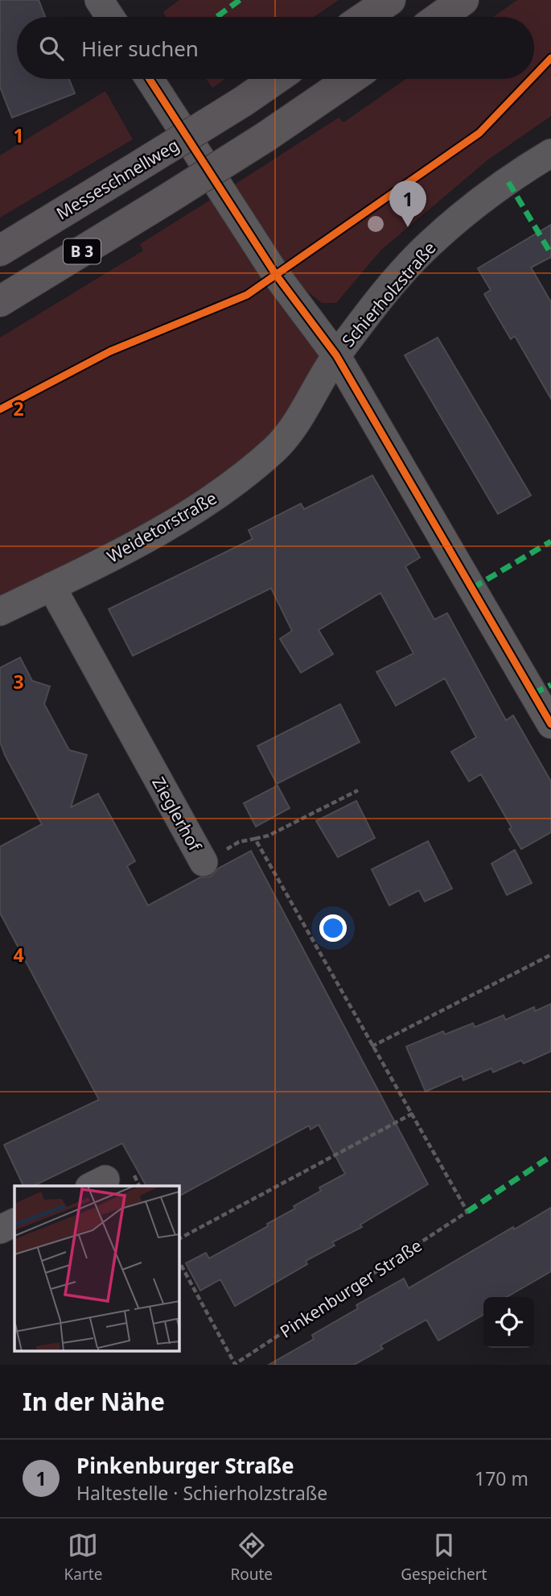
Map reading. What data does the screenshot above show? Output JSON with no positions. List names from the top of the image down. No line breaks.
{"streets":{"highway":["Messeschnellweg","B 3"],"street":["Schierholzstraße","Weidetorstraße","Zieglerhof"],"path":["Pinkenburger Straße"]},"crossings":[["Schierholzstraße","Weidetorstraße"],["Weidetorstraße","Zieglerhof"]],"page":{"search":"Hier suchen","pins":"1","heading":"In der Nähe","list":[{"mark":"1","name":"Pinkenburger Straße","note":"Haltestelle · Schierholzstraße","value":"170 m"}],"nav":["Karte","Route","Gespeichert"]},"grid":{"rows":["1","2","3","4"]}}
